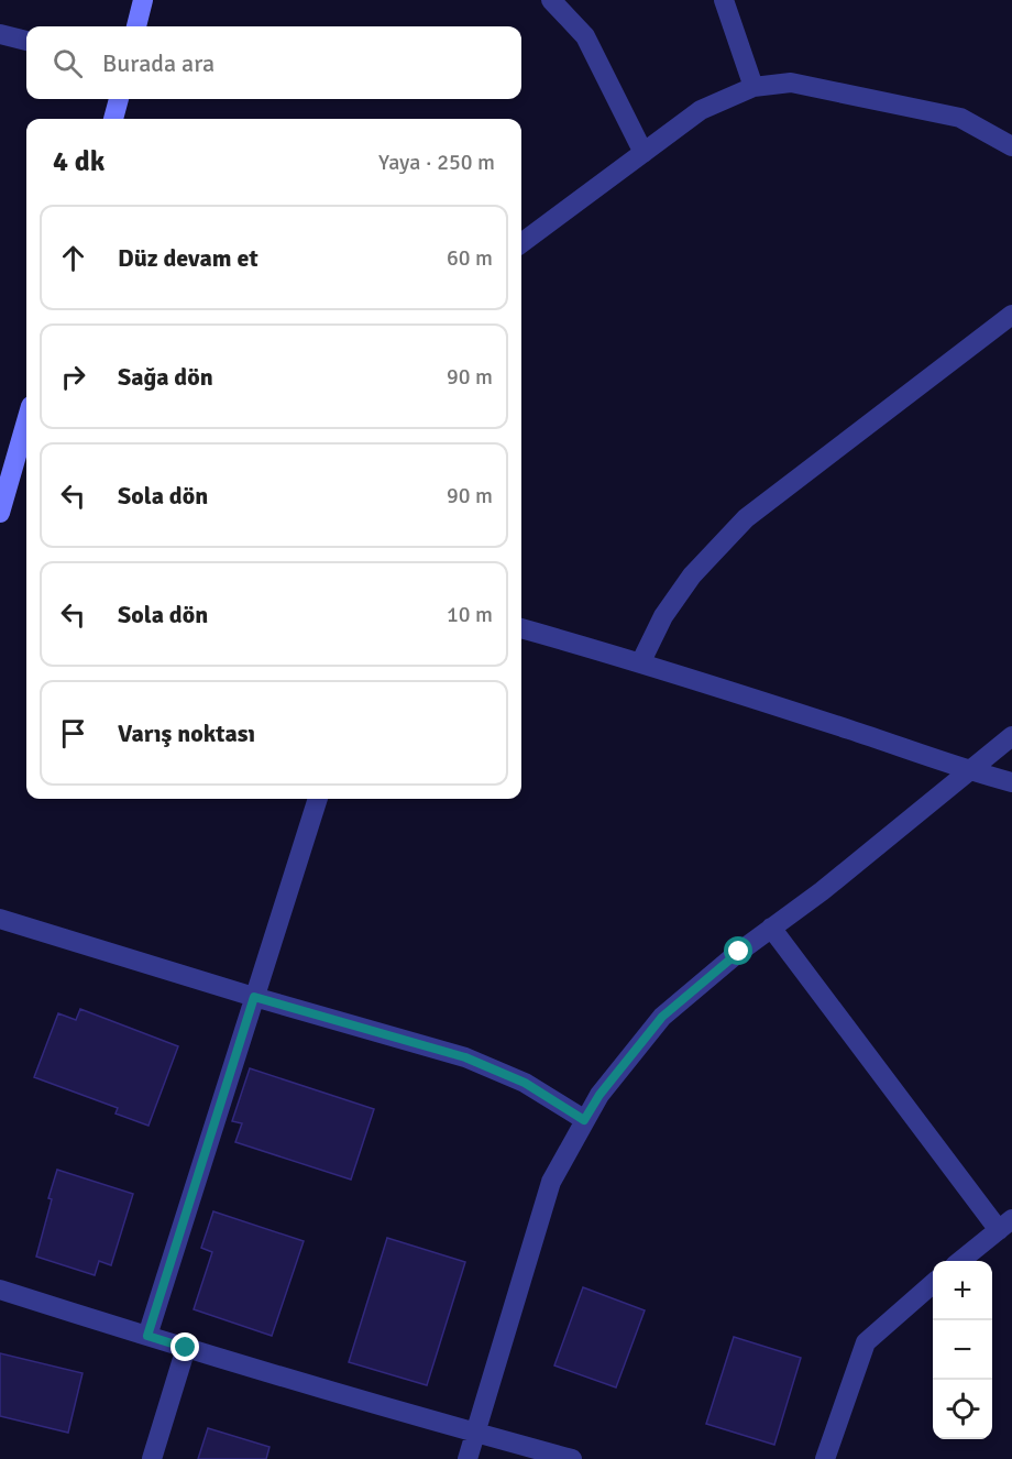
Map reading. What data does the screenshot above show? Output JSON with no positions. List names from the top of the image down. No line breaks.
{"page":{"search":"Burada ara","heading":["4 dk","Yaya · 250 m"],"list":[["Düz devam et","60 m"],["Sağa dön","90 m"],["Sola dön","90 m"],["Sola dön","10 m"],"Varış noktası"],"map_buttons":["+","−"]}}
